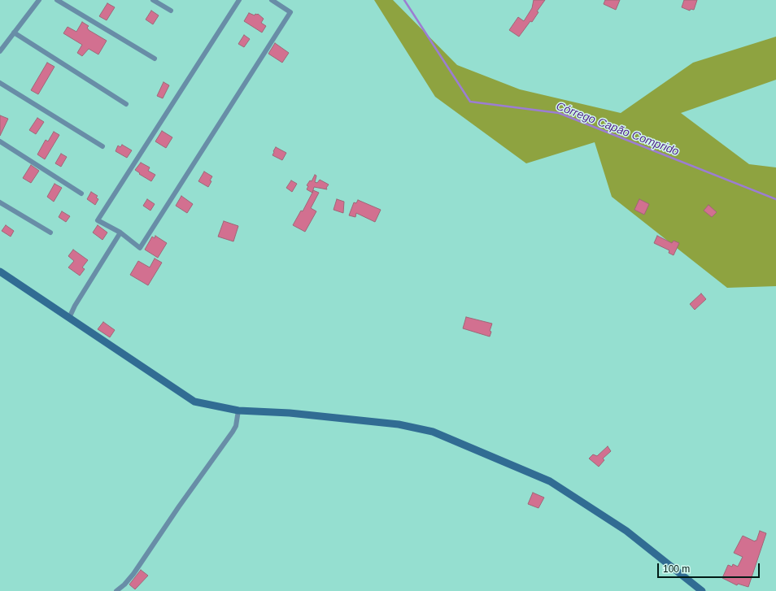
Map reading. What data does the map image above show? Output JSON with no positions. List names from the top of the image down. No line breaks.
{"water":["Córrego Capão Comprido"],"scale_bar":"100 m"}
